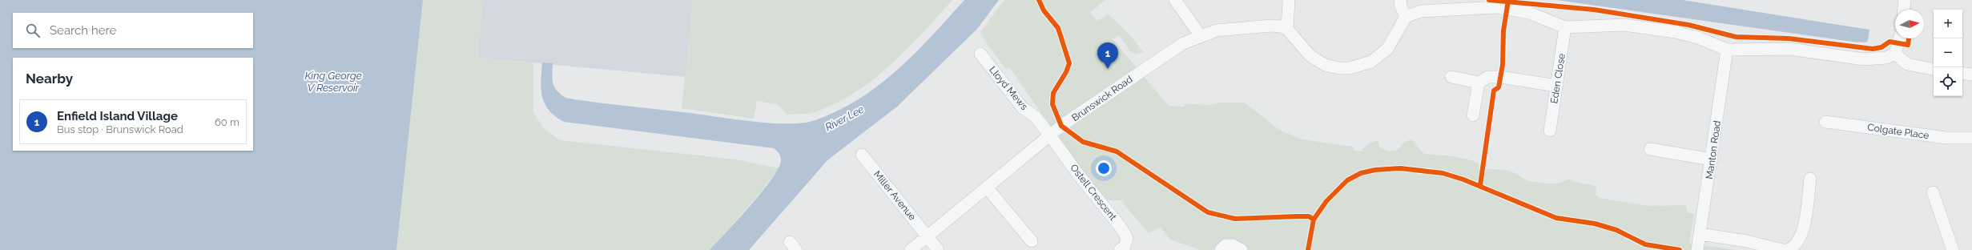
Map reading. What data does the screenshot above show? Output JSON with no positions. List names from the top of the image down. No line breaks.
{"streets":{"street":["Eden Close","Lloyd Mews","Brunswick Road","Colgate Place","Manton Road","Ostell Crescent","Miller Avenue"]},"crossings":[["Lloyd Mews","Brunswick Road"],["Lloyd Mews","Ostell Crescent"],["Brunswick Road","Ostell Crescent"],["Brunswick Road","Miller Avenue"]],"water":["King George V Reservoir","River Lee"],"north":"right","page":{"map_buttons":["+","−"],"search":"Search here","pins":"1","heading":"Nearby","list":[{"mark":"1","name":"Enfield Island Village","note":"Bus stop · Brunswick Road","value":"60 m"}]}}
